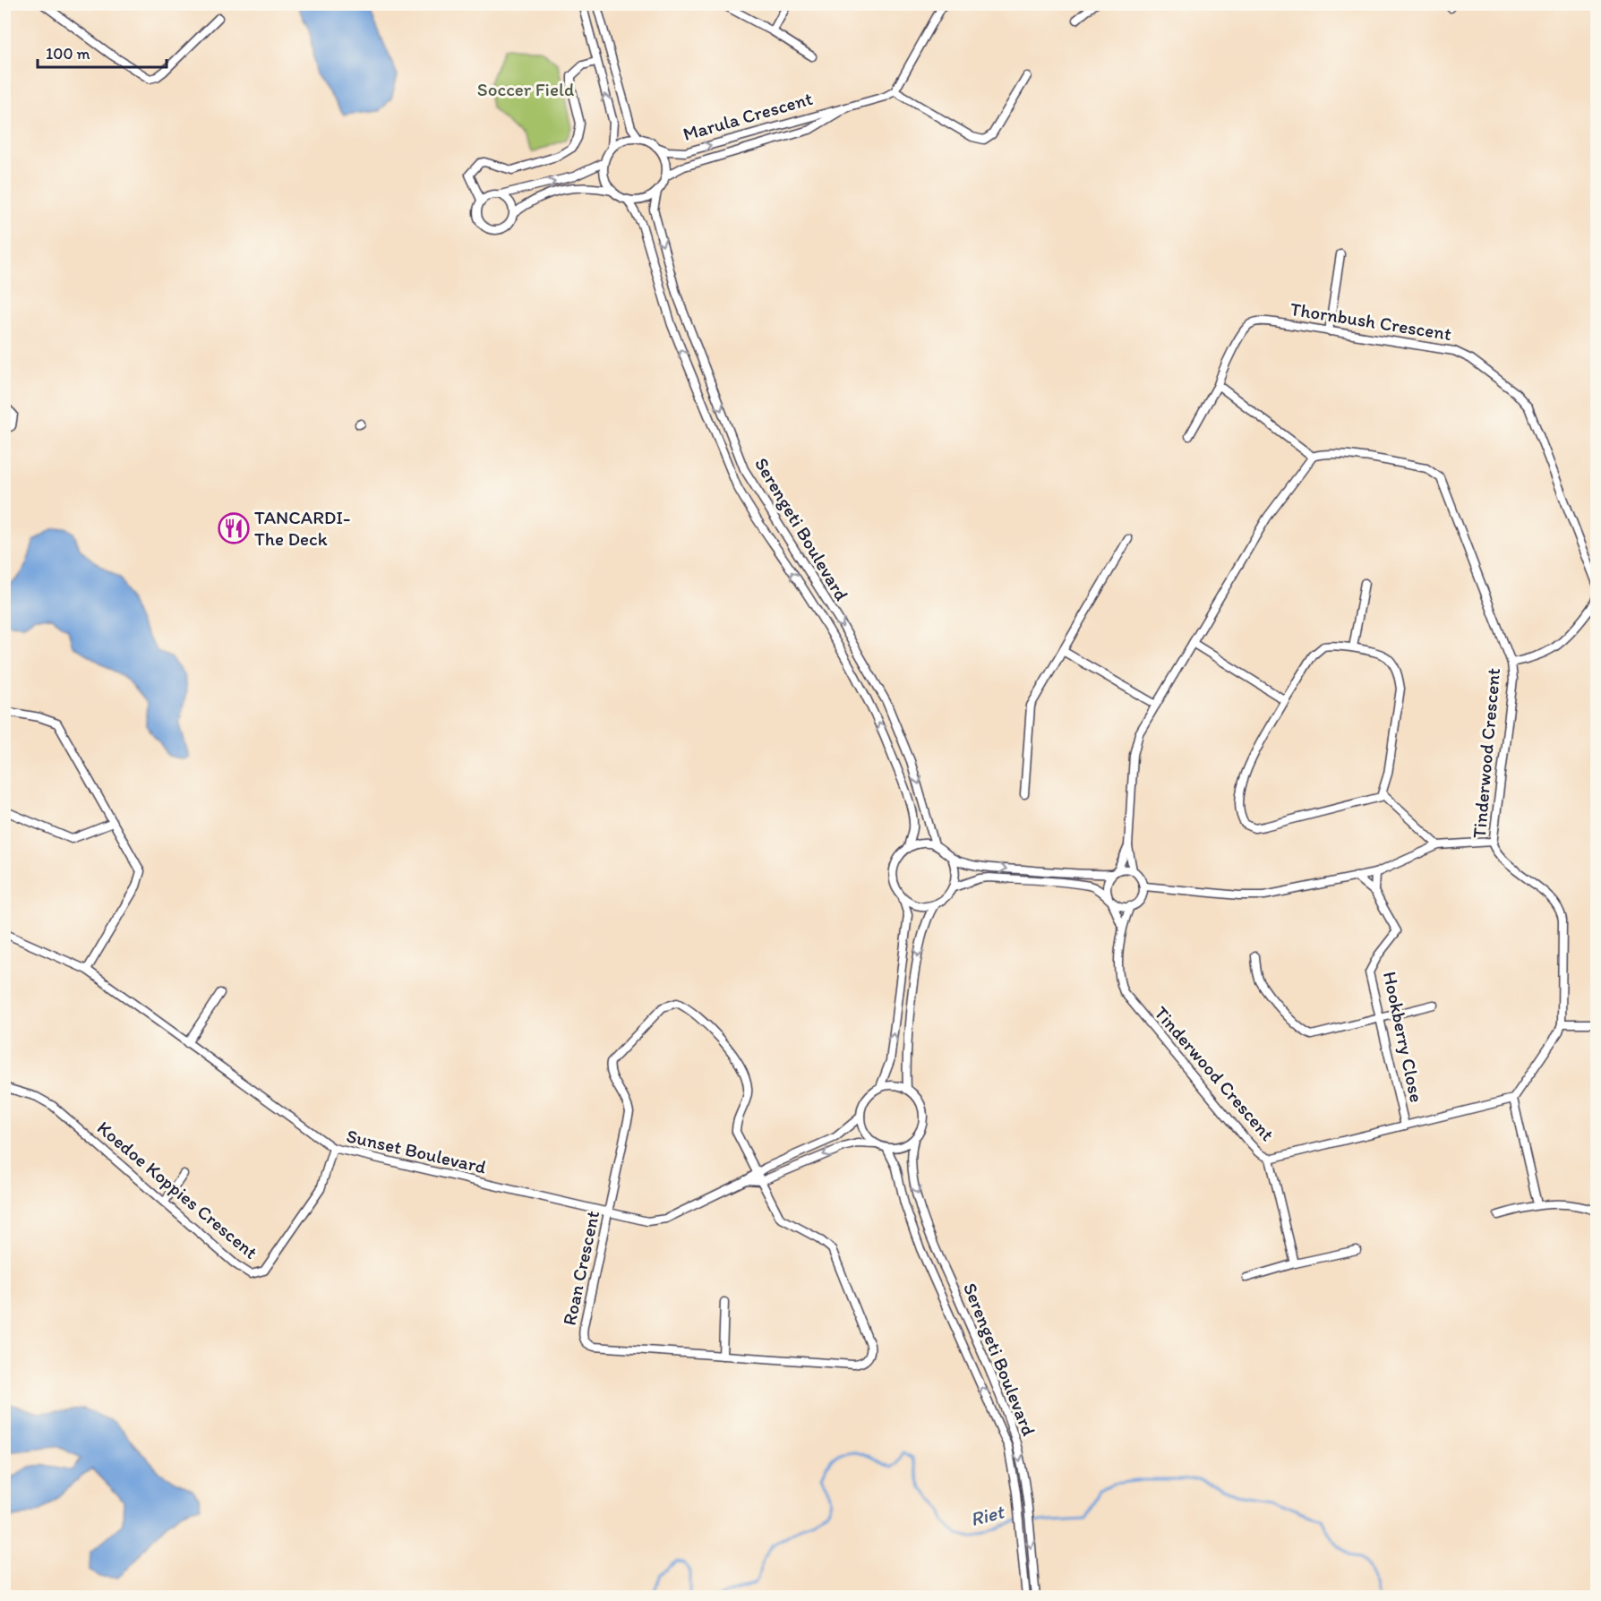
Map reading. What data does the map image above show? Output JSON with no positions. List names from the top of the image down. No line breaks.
{"streets":{"street":["Marula Crescent","Thornbush Crescent","Serengeti Boulevard","Tinderwood Crescent","Hookberry Close","Sunset Boulevard","Koedoe Koppies Crescent","Roan Crescent"]},"crossings":[["Marula Crescent","Serengeti Boulevard"],["Tinderwood Crescent","Hookberry Close"],["Sunset Boulevard","Koedoe Koppies Crescent"],["Sunset Boulevard","Roan Crescent"]],"water":["Riet"],"parks":["Soccer Field"],"places":{"restaurant":["TANCARDI- The Deck"]},"scale_bar":"100 m"}
